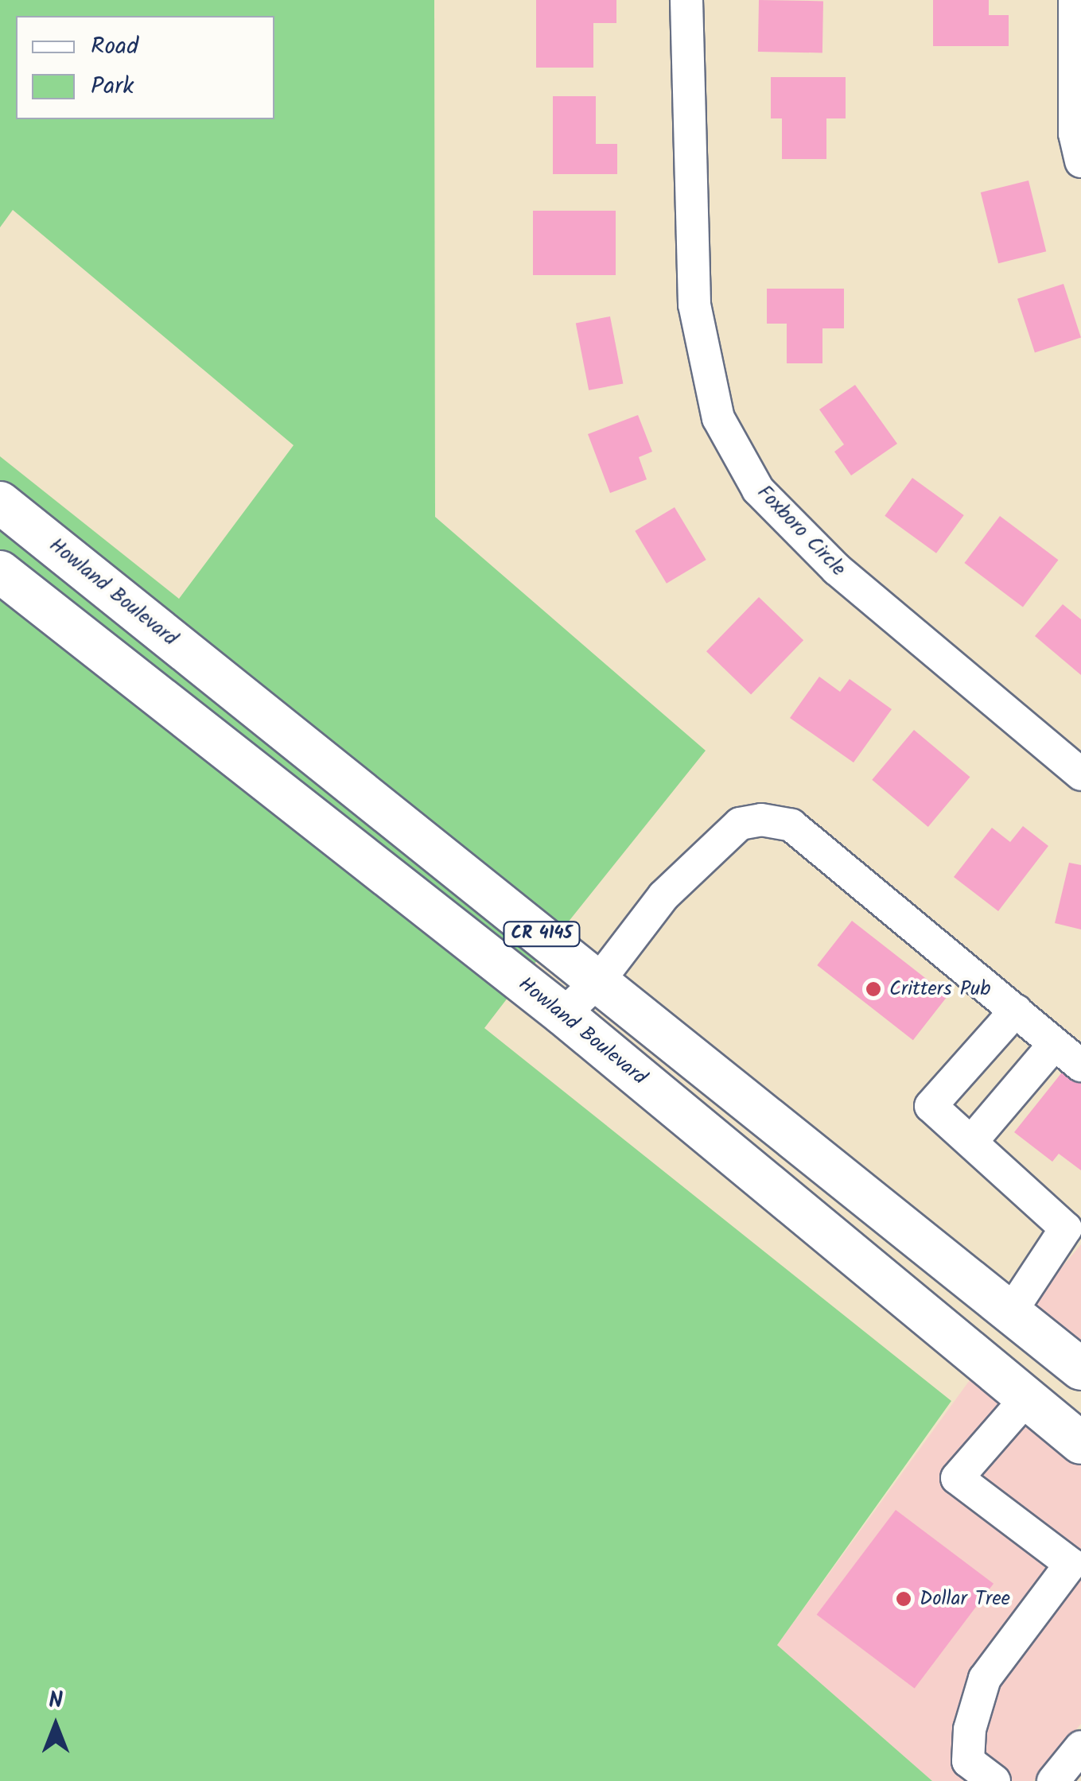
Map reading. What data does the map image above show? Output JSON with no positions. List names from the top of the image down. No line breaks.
{"streets":{"main road":["Howland Boulevard","CR 4145"],"street":["Foxboro Circle"]},"places":["Critters Pub","Dollar Tree"],"legend":["Road","Park"],"north":"top"}
